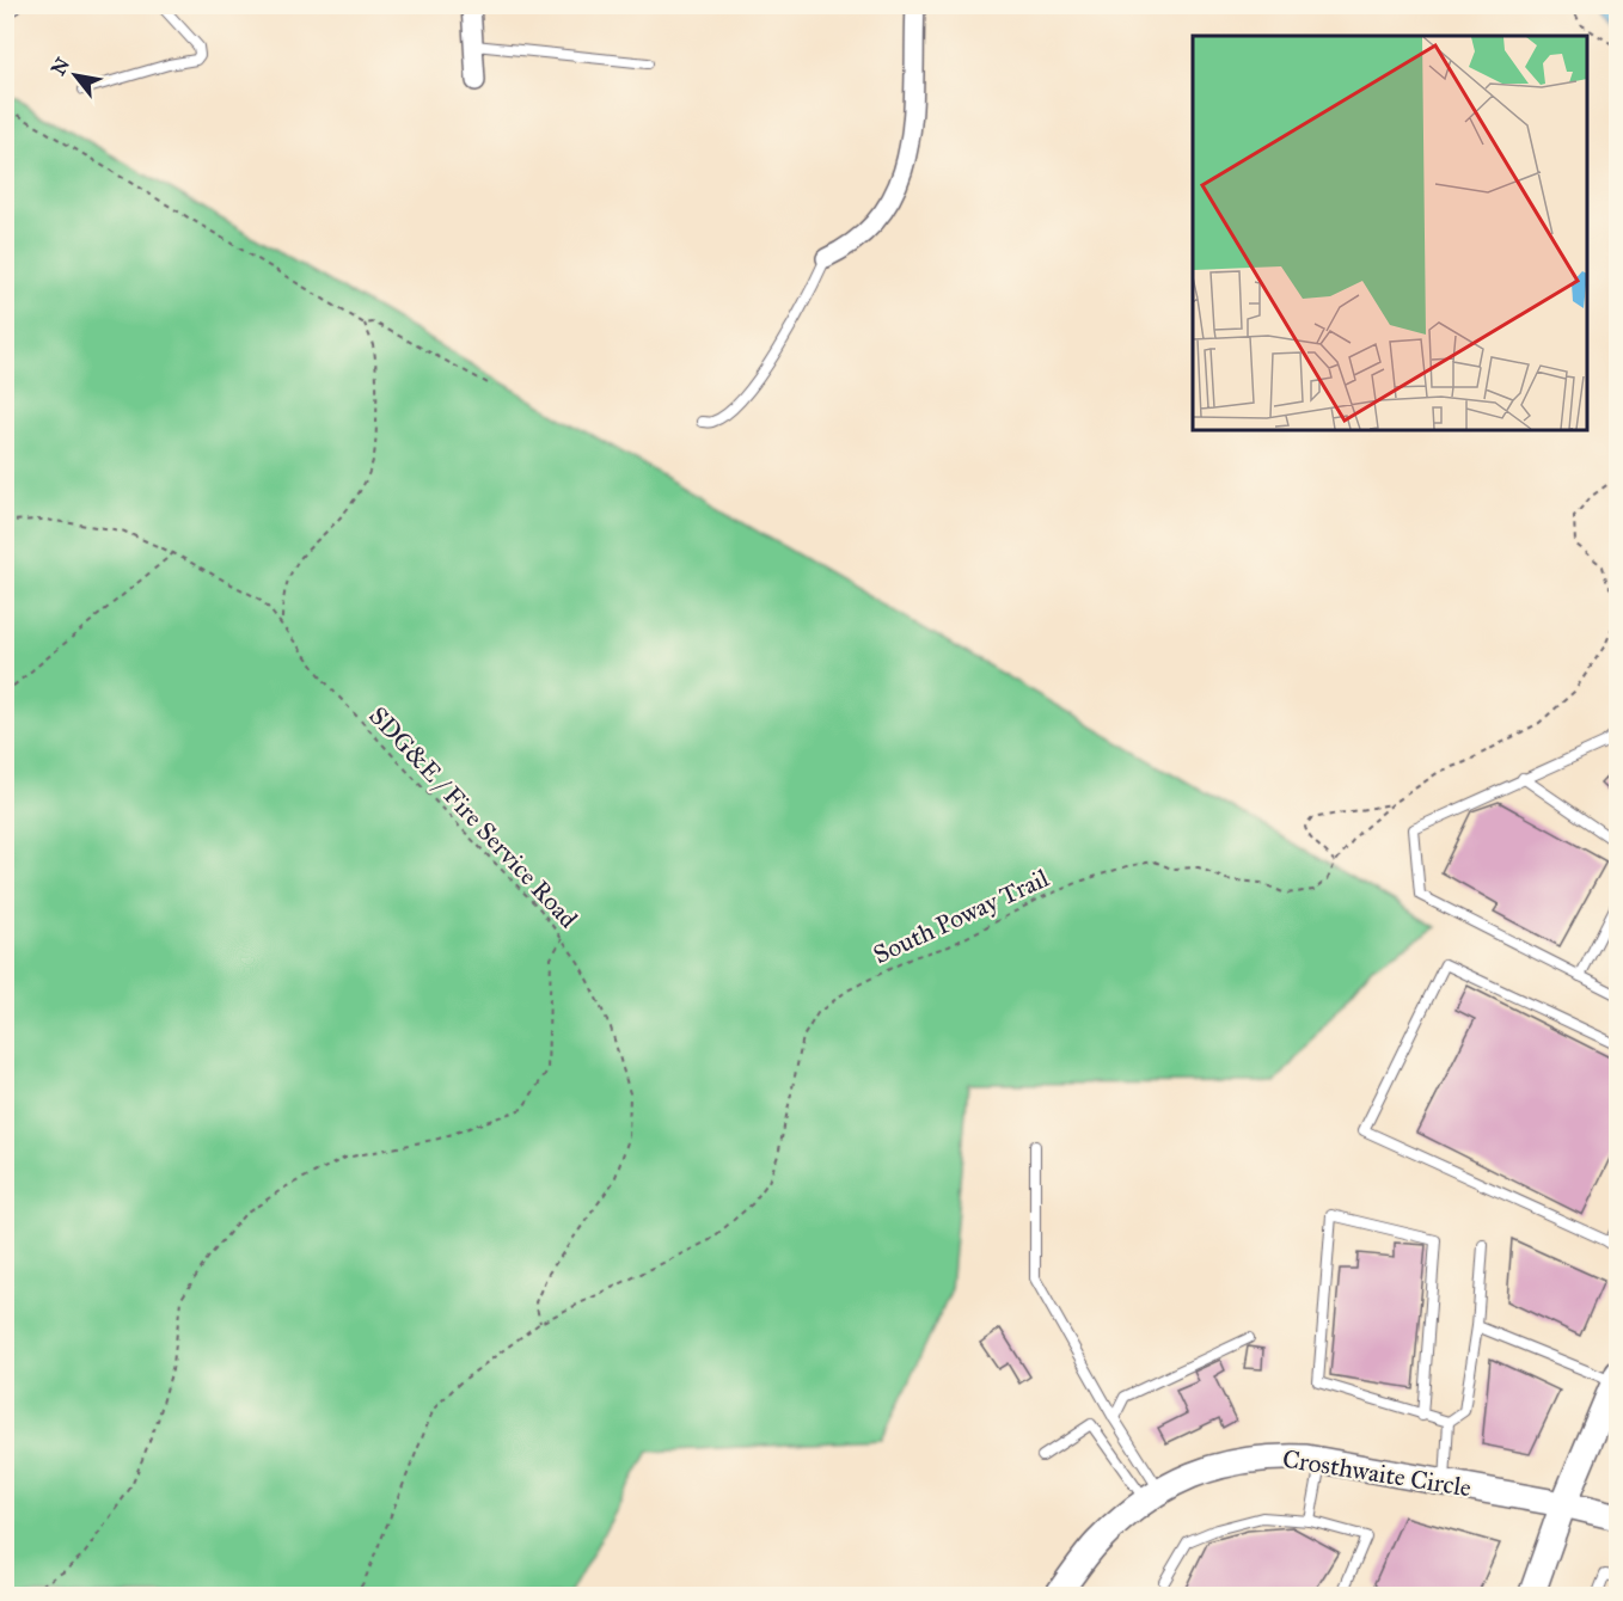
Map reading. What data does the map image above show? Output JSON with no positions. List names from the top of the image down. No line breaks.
{"streets":{"street":["Crosthwaite Circle"],"path":["SDG&E / Fire Service Road","South Poway Trail"]},"crossings":[["SDG&E / Fire Service Road","South Poway Trail"]],"north":"top left"}
